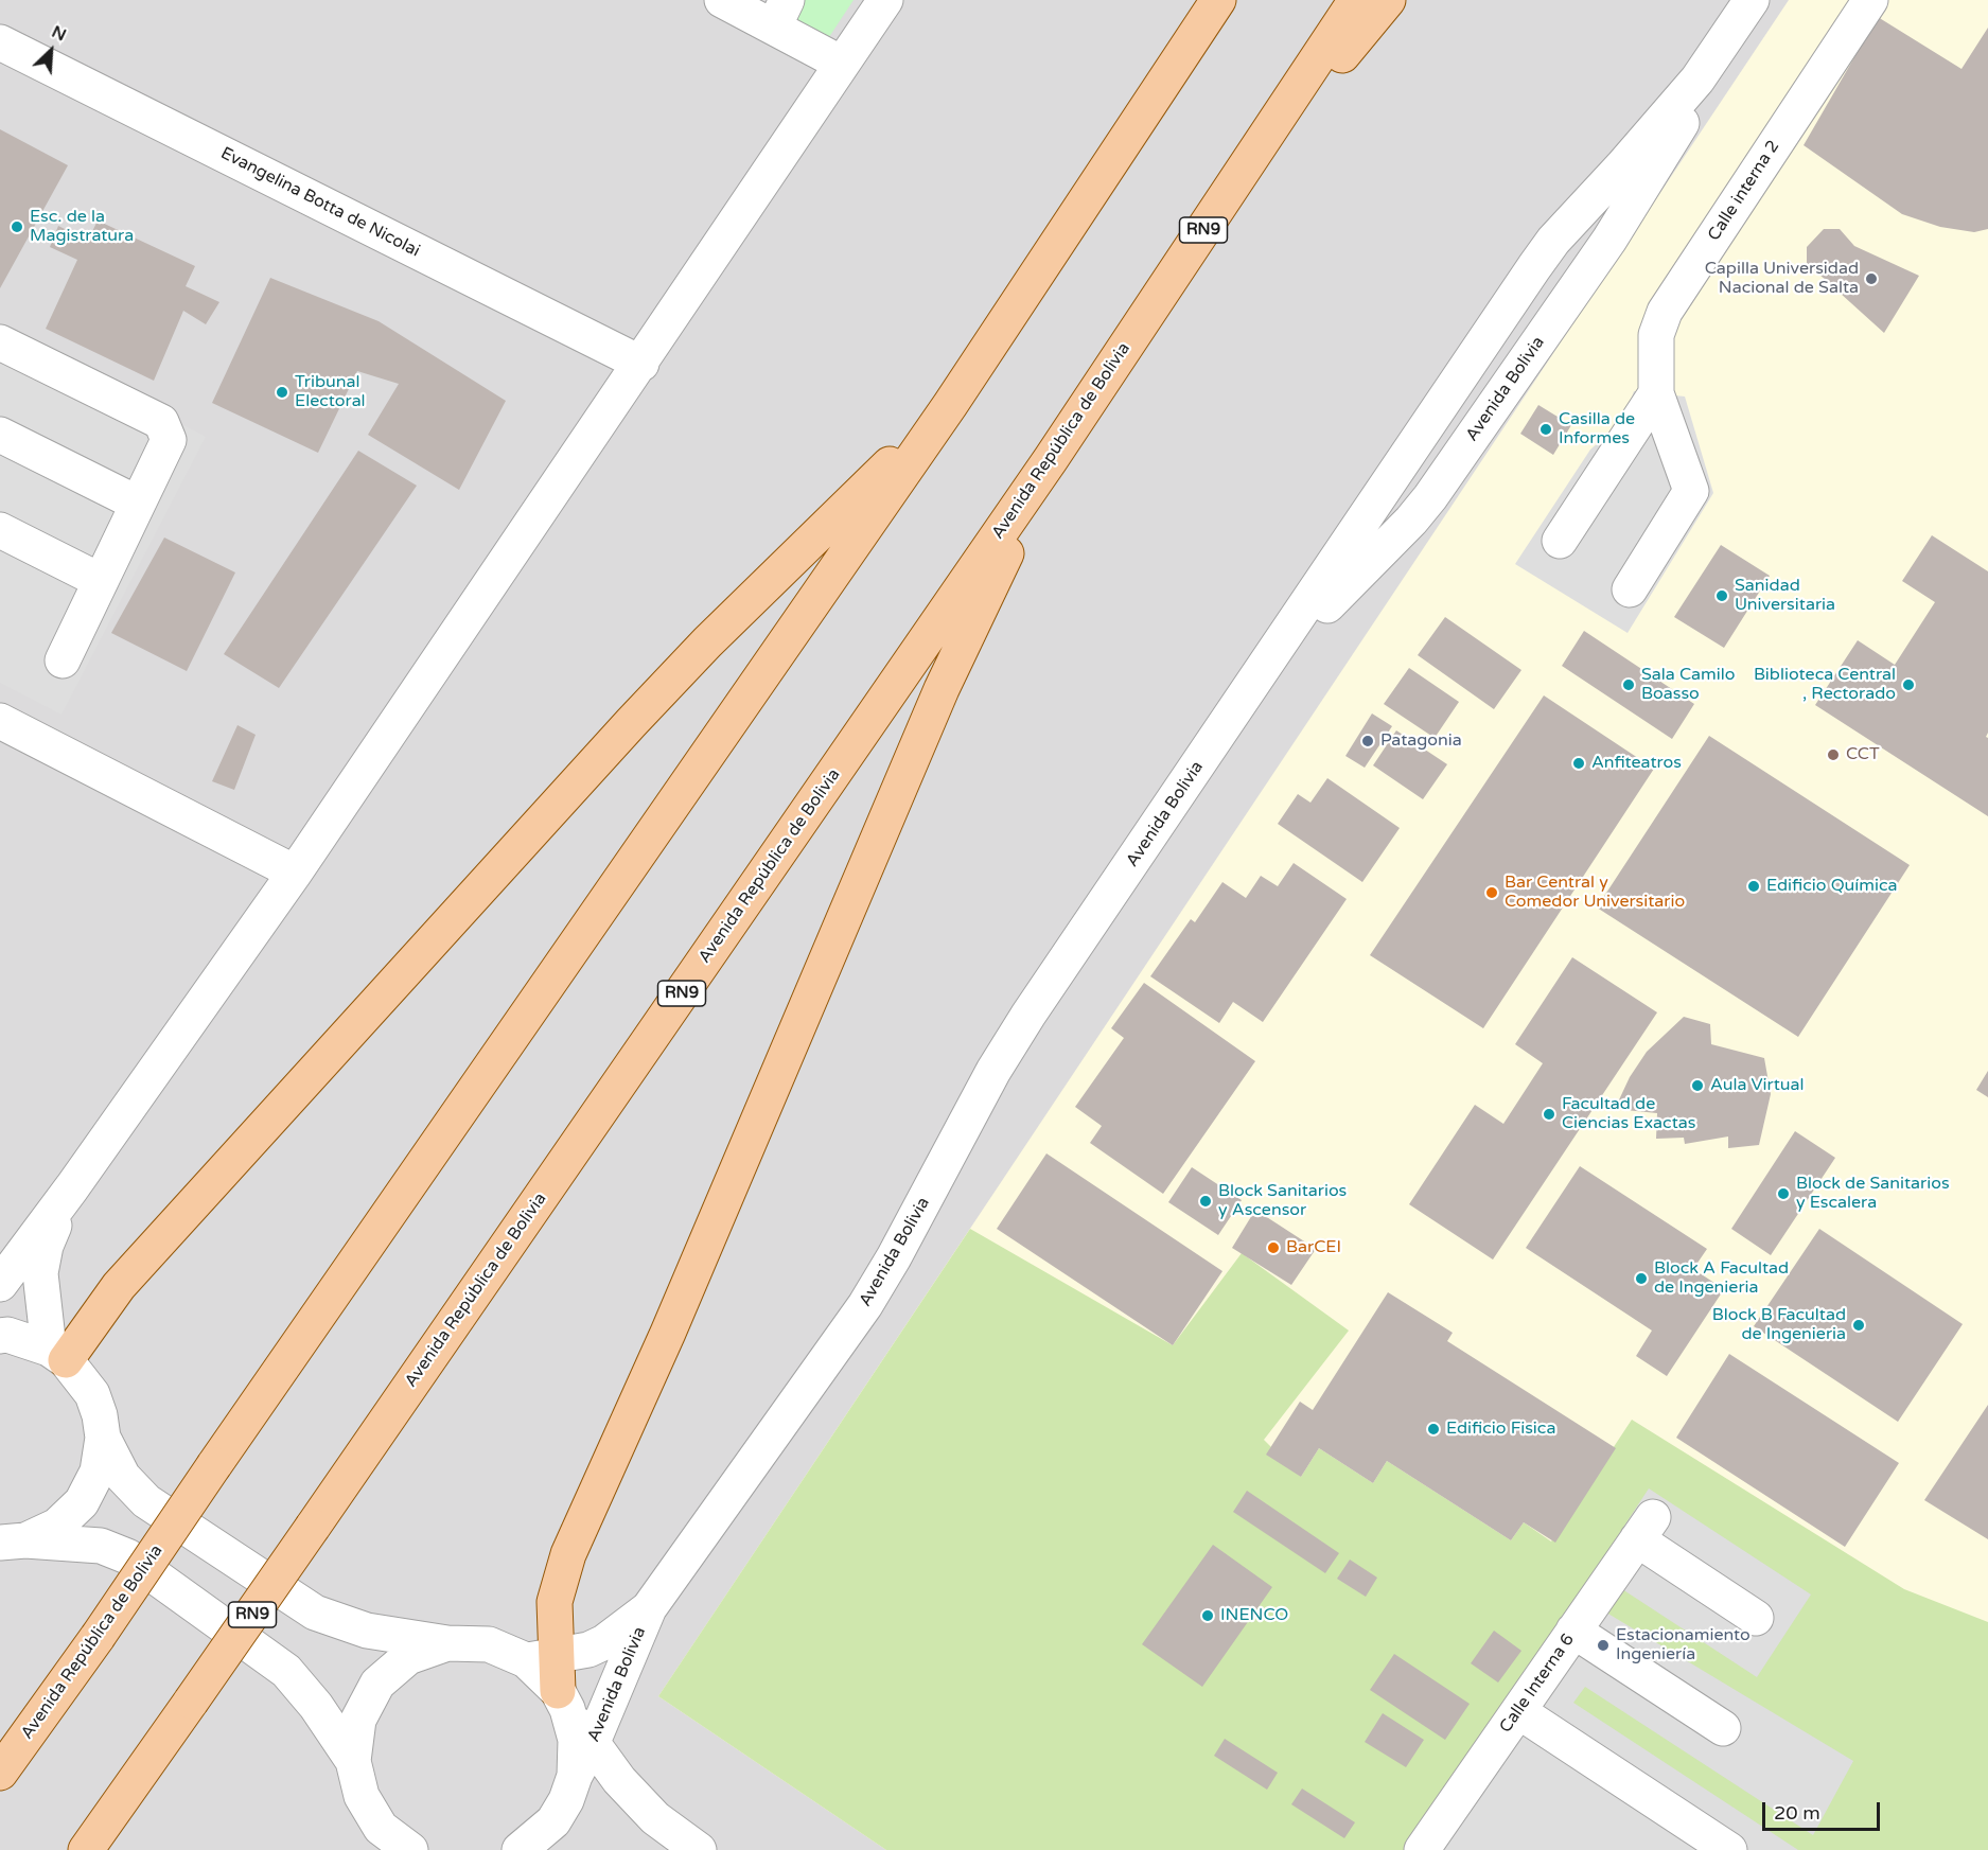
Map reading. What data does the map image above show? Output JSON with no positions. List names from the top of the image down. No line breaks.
{"streets":{"main road":["RN9","Avenida República de Bolivia"],"street":["Calle interna 2","Evangelina Botta de Nicolai","Avenida Bolivia","Calle Interna 6"]},"places":["Esc. de la Magistratura","Capilla Universidad Nacional de Salta","Tribunal Electoral","Casilla de Informes","Sanidad Universitaria","Sala Camilo Boasso","Biblioteca Central , Rectorado","Patagonia","CCT","Anfiteatros","Edificio Química","Bar Central y Comedor Universitario","Aula Virtual","Facultad de Ciencias Exactas","Block de Sanitarios y Escalera","Block Sanitarios y Ascensor","BarCEI","Block A Facultad de Ingenieria","Block B Facultad de Ingenieria","Edificio Fisica","INENCO","Estacionamiento Ingeniería"],"scale_bar":"20 m","north":"top right"}
